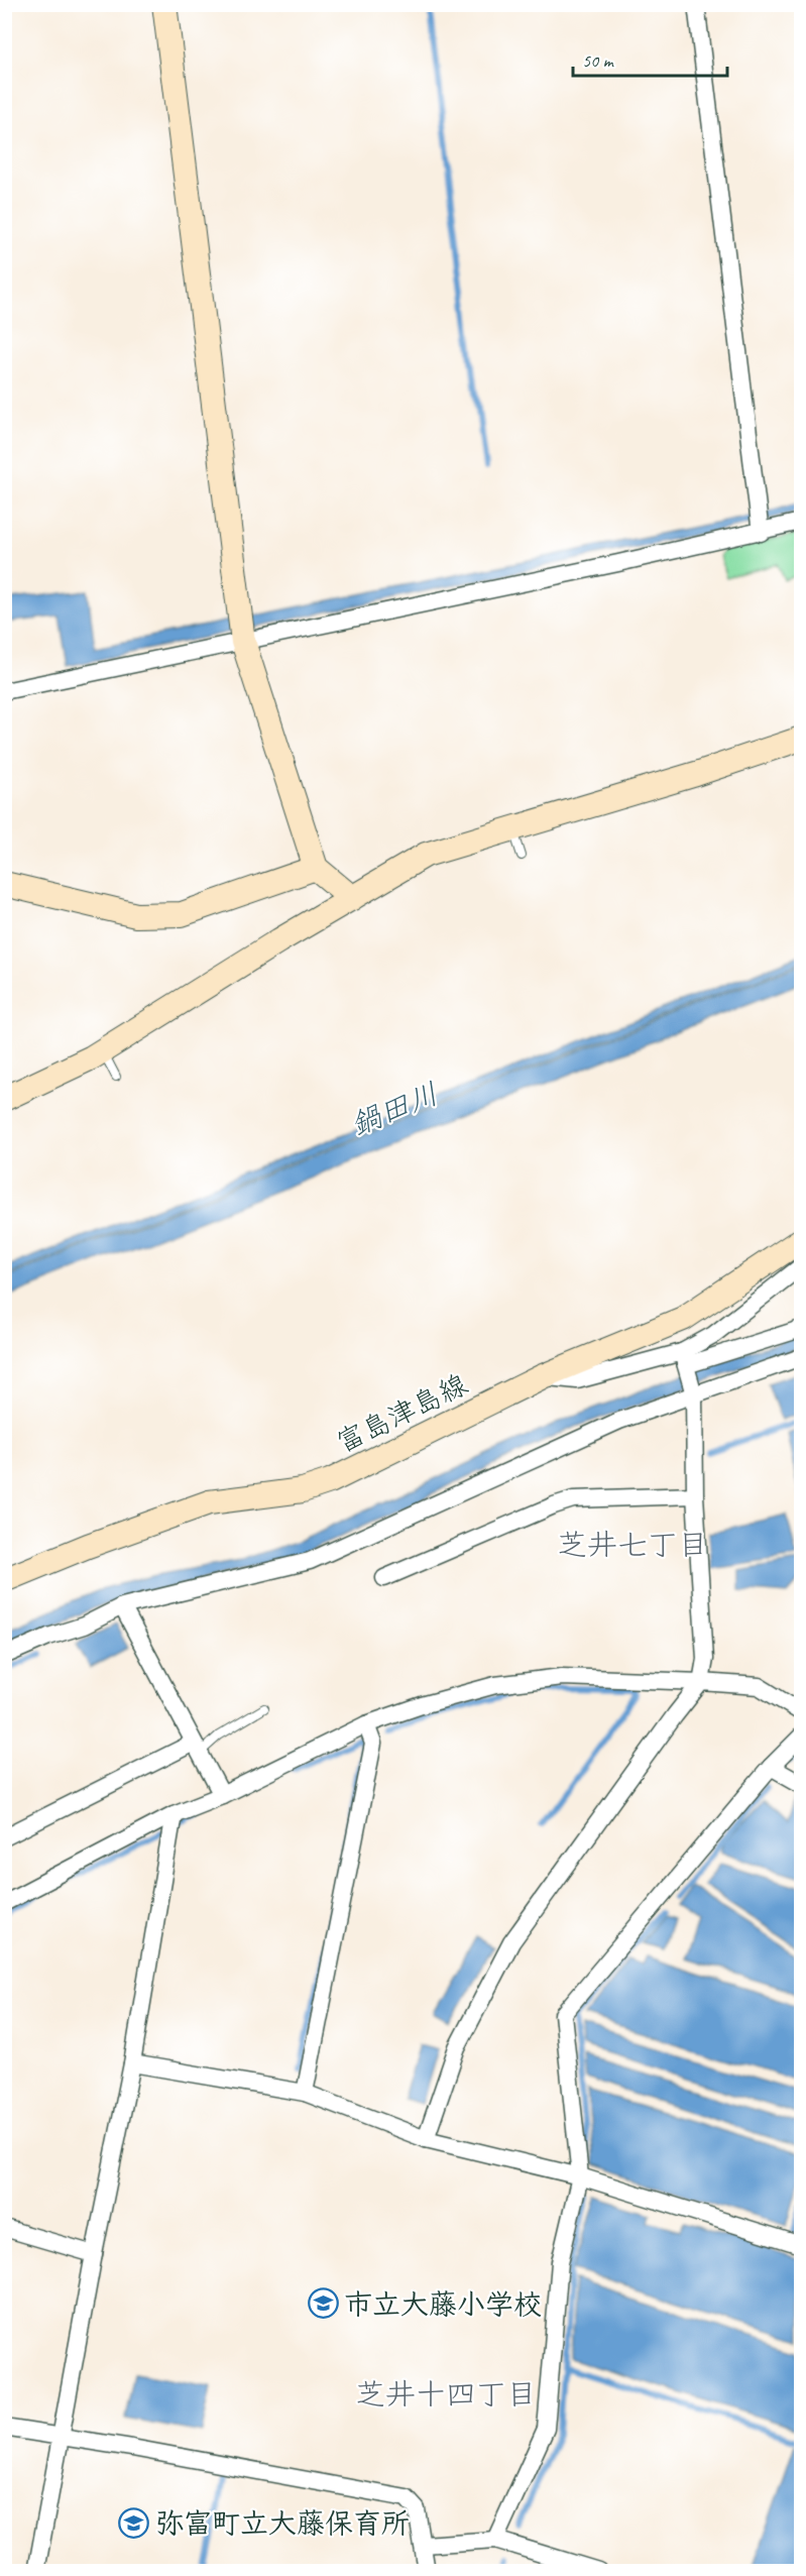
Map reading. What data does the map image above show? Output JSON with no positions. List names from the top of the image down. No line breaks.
{"streets":{"street":["富島津島線"]},"districts":["芝井七丁目","芝井十四丁目"],"water":["鍋田川"],"places":{"school or university":["市立大藤小学校","弥富町立大藤保育所"]},"scale_bar":"50 m"}
